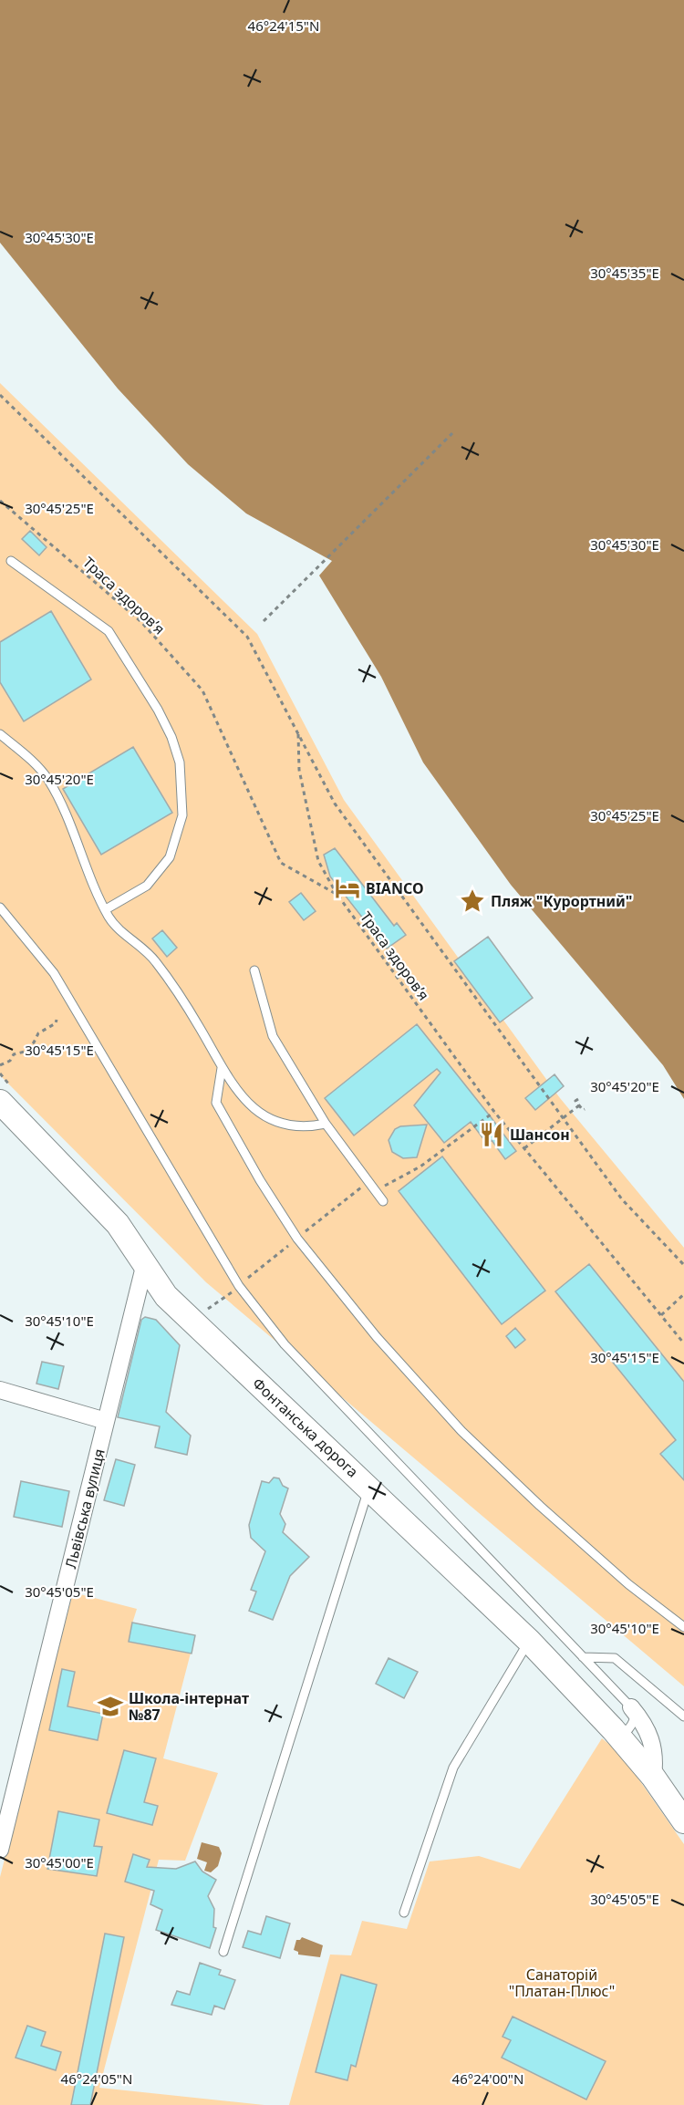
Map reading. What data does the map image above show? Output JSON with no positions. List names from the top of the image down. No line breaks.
{"streets":{"main road":["Фонтанська дорога"],"street":["Львівська вулиця"],"path":["Траса здоров’я"]},"crossings":[["Фонтанська дорога","Львівська вулиця"]],"parks":["Санаторій \"Платан-Плюс\""],"places":{"hotel":["BIANCO"],"place":["Пляж \"Курортний\""],"restaurant":["Шансон"],"school or university":["Школа-інтернат №87"]},"coordinates":["46°24'15\"N","30°45'30\"E","30°45'35\"E","30°45'25\"E","30°45'20\"E","30°45'15\"E","30°45'10\"E","30°45'05\"E","30°45'00\"E","46°24'05\"N","46°24'00\"N"]}
